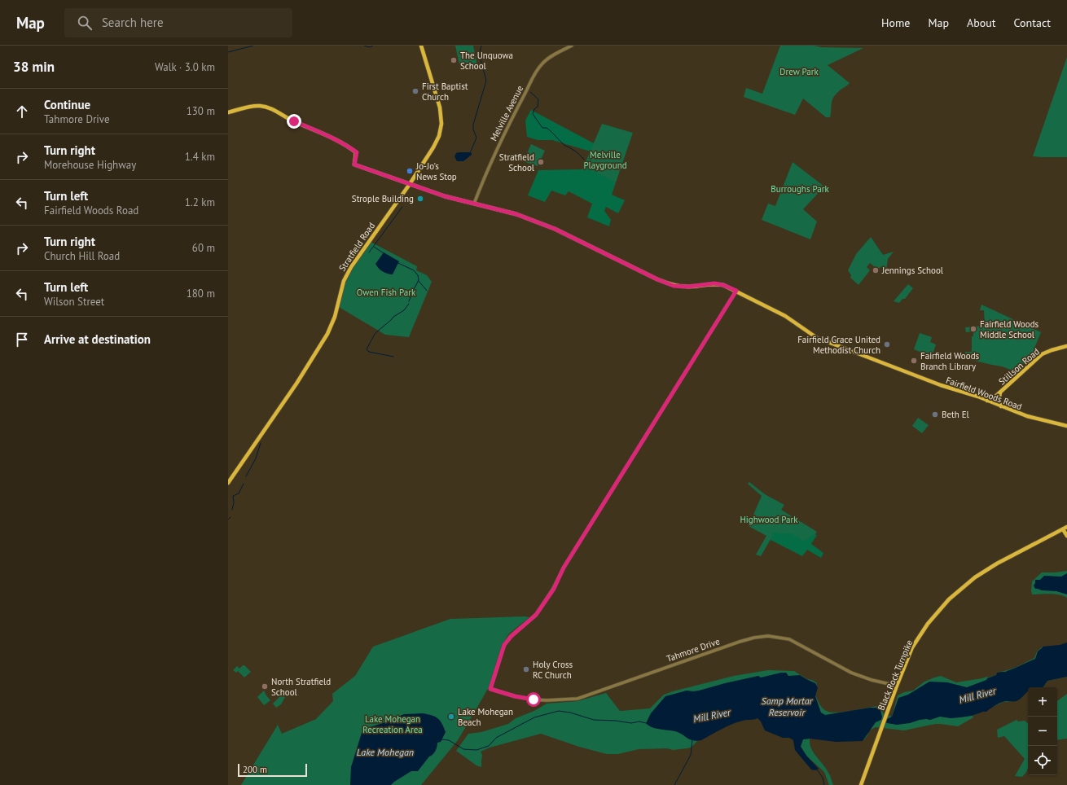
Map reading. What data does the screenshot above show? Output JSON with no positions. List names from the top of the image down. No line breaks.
{"streets":{"main road":["Stratfield Road","Stillson Road","Fairfield Woods Road","Black Rock Turnpike"],"street":["Melville Avenue","Tahmore Drive"]},"crossings":[["Melville Avenue","Fairfield Woods Road"],["Stratfield Road","Fairfield Woods Road"],["Stillson Road","Fairfield Woods Road"],["Fairfield Woods Road","Tahmore Drive"],["Tahmore Drive","Black Rock Turnpike"]],"water":["Mill River","Samp Mortar Reservoir","Lake Mohegan"],"parks":["Drew Park","Melville Playground","Burroughs Park","Owen Fish Park","Highwood Park","Lake Mohegan Recreation Area"],"places":["The Unquowa School","First Baptist Church","Stratfield School","Jo-Jo's News Stop","Strople Building","Jennings School","Fairfield Woods Middle School","Fairfield Grace United Methodist Church","Fairfield Woods Branch Library","Beth El","Holy Cross RC Church","North Stratfield School","Lake Mohegan Beach"],"scale_bar":"200 m","page":{"header":"Map","search":"Search here","nav":["Home","Map","About","Contact"],"heading":["38 min","Walk · 3.0 km"],"list":[["Continue","Tahmore Drive","130 m"],["Turn right","Morehouse Highway","1.4 km"],["Turn left","Fairfield Woods Road","1.2 km"],["Turn right","Church Hill Road","60 m"],["Turn left","Wilson Street","180 m"],"Arrive at destination"],"map_buttons":["+","−"],"scale":"200 m"}}
